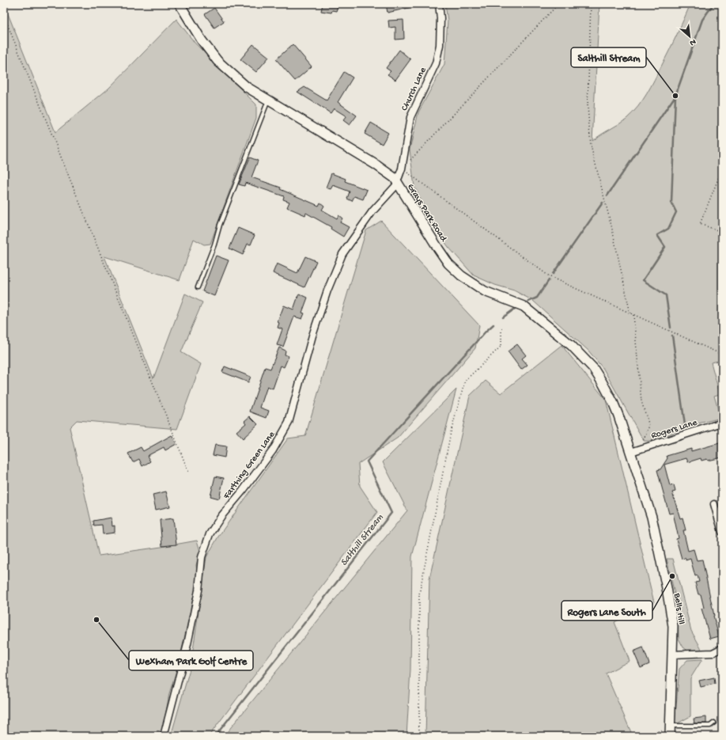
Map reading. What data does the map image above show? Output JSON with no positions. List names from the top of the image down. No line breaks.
{"streets":{"main road":["Grays Park Road","Bells Hill"],"street":["Church Lane","Rogers Lane","Farthing Green Lane"]},"crossings":[["Church Lane","Grays Park Road"],["Church Lane","Farthing Green Lane"],["Grays Park Road","Rogers Lane"],["Grays Park Road","Farthing Green Lane"],["Grays Park Road","Bells Hill"],["Rogers Lane","Bells Hill"]],"water":["Salthill Stream"],"places":["Salthill Stream","Rogers Lane South","Wexham Park Golf Centre"],"north":"bottom right"}
